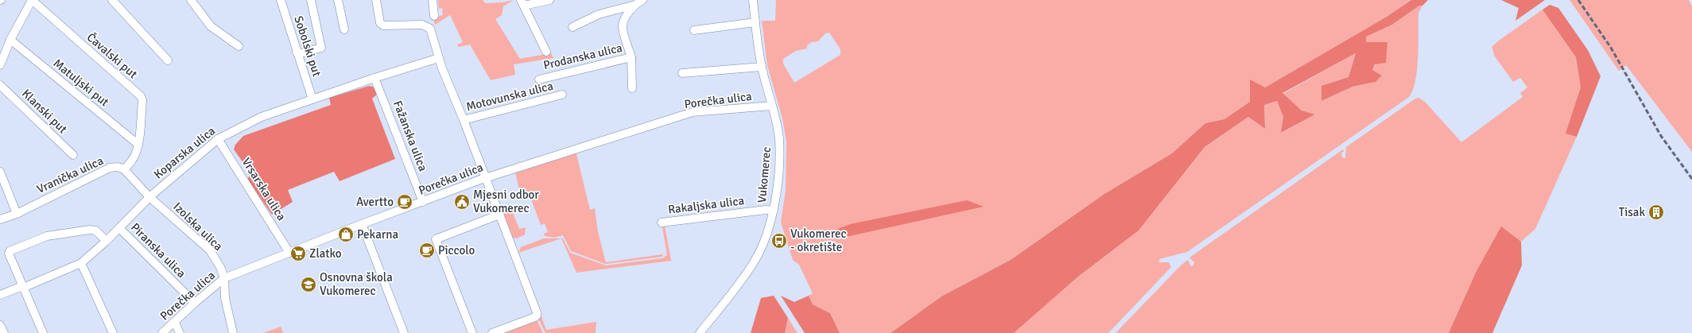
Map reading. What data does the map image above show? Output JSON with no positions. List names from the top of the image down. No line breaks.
{"streets":{"street":["Sobolski put","Čavalski put","Prodanska ulica","Matuljski put","Motovunska ulica","Porečka ulica","Klanski put","Fažanska ulica","Koparska ulica","Vranička ulica","Vukomerec","Vrsarska ulica","Rakaljska ulica","Izolska ulica","Piranska ulica"]},"crossings":[["Sobolski put","Koparska ulica"],["Čavalski put","Matuljski put"],["Motovunska ulica","Porečka ulica"],["Motovunska ulica","Koparska ulica"],["Porečka ulica","Fažanska ulica"],["Porečka ulica","Vukomerec"],["Porečka ulica","Vrsarska ulica"],["Porečka ulica","Izolska ulica"],["Porečka ulica","Piranska ulica"],["Fažanska ulica","Koparska ulica"],["Koparska ulica","Vrsarska ulica"],["Koparska ulica","Izolska ulica"],["Koparska ulica","Piranska ulica"],["Vranička ulica","Izolska ulica"],["Vukomerec","Rakaljska ulica"]],"places":{"cafe":["Avertto","Piccolo"],"public building":["Mjesni odbor Vukomerec"],"building":["Tisak"],"shop":["Pekarna"],"bus stop":["Vukomerec - okretište"],"supermarket":["Zlatko"],"school or university":["Osnovna škola Vukomerec"]}}
